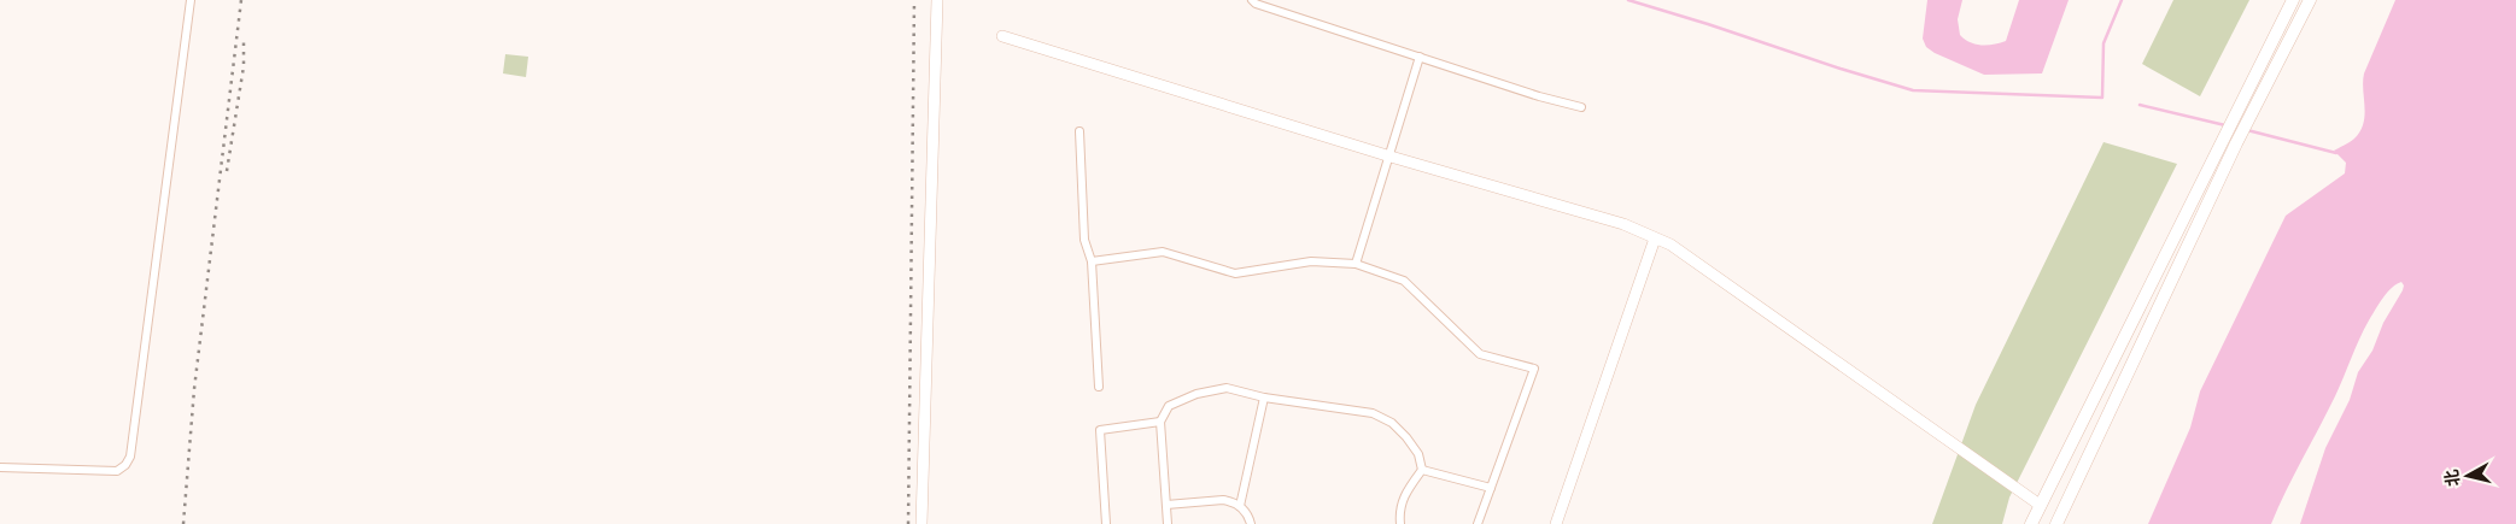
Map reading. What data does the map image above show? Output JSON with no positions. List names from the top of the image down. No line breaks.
{"north":"left"}
